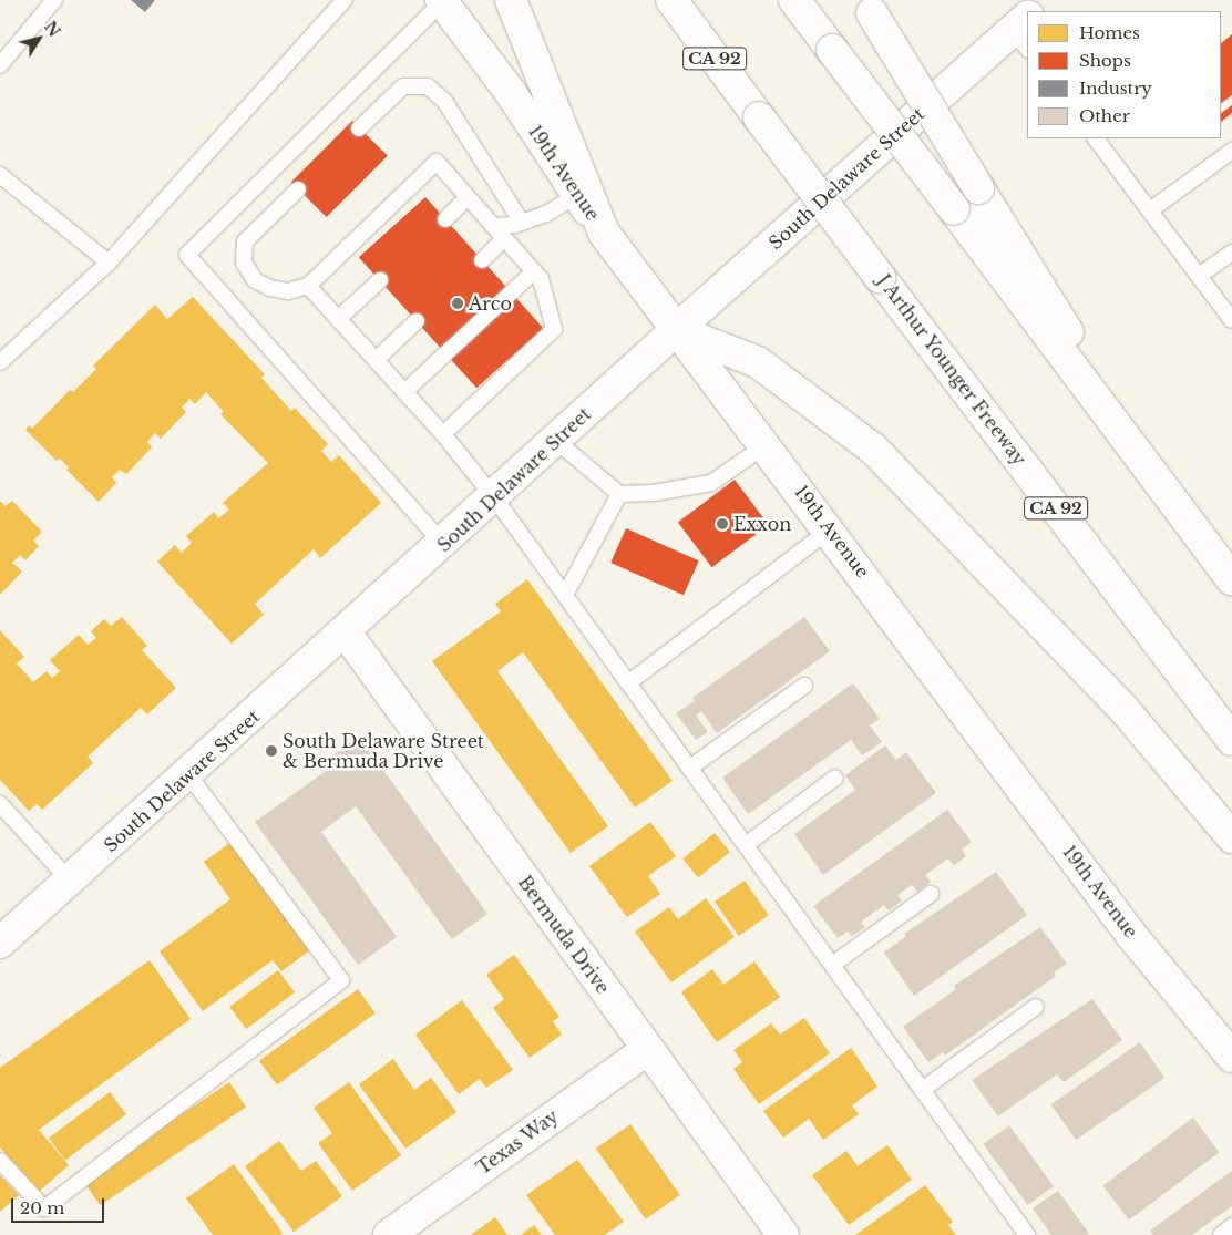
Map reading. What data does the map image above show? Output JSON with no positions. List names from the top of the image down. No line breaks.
{"streets":{"main road":["CA 92","19th Avenue","South Delaware Street","J Arthur Younger Freeway","Bermuda Drive","Texas Way"]},"crossings":[["19th Avenue","South Delaware Street"],["South Delaware Street","Bermuda Drive"],["Bermuda Drive","Texas Way"]],"places":["Arco","Exxon","South Delaware Street & Bermuda Drive"],"legend":["Homes","Shops","Industry","Other"],"scale_bar":"20 m","north":"top right"}
